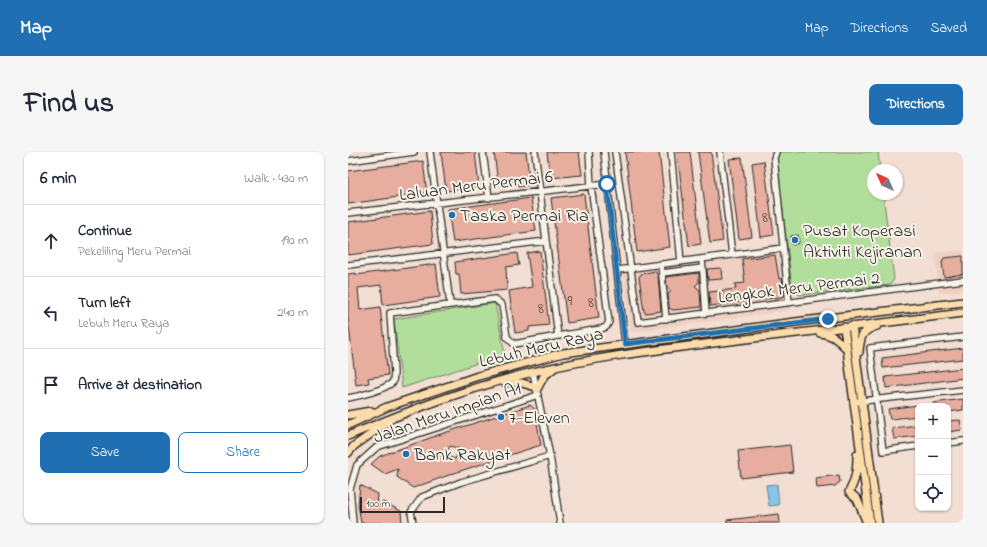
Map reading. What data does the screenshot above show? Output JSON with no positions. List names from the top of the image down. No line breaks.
{"streets":{"main road":["Lebuh Meru Raya"],"street":["Laluan Meru Permai 6","Lengkok Meru Permai 2","Jalan Meru Impian A1"]},"places":["Taska Permai Ria","Pusat Koperasi Aktiviti Kejiranan","7-Eleven","Bank Rakyat"],"house_numbers":["8","9","8","8"],"scale_bar":"100 m","north":"top left","page":{"header":"Map","nav":["Map","Directions","Saved"],"title":"Find us","buttons":["Directions",["Save","Share"]],"heading":["6 min","Walk · 430 m"],"list":[["Continue","Pekeliling Meru Permai","190 m"],["Turn left","Lebuh Meru Raya","240 m"],"Arrive at destination"],"map_buttons":["+","−"],"scale":"100 m"}}
